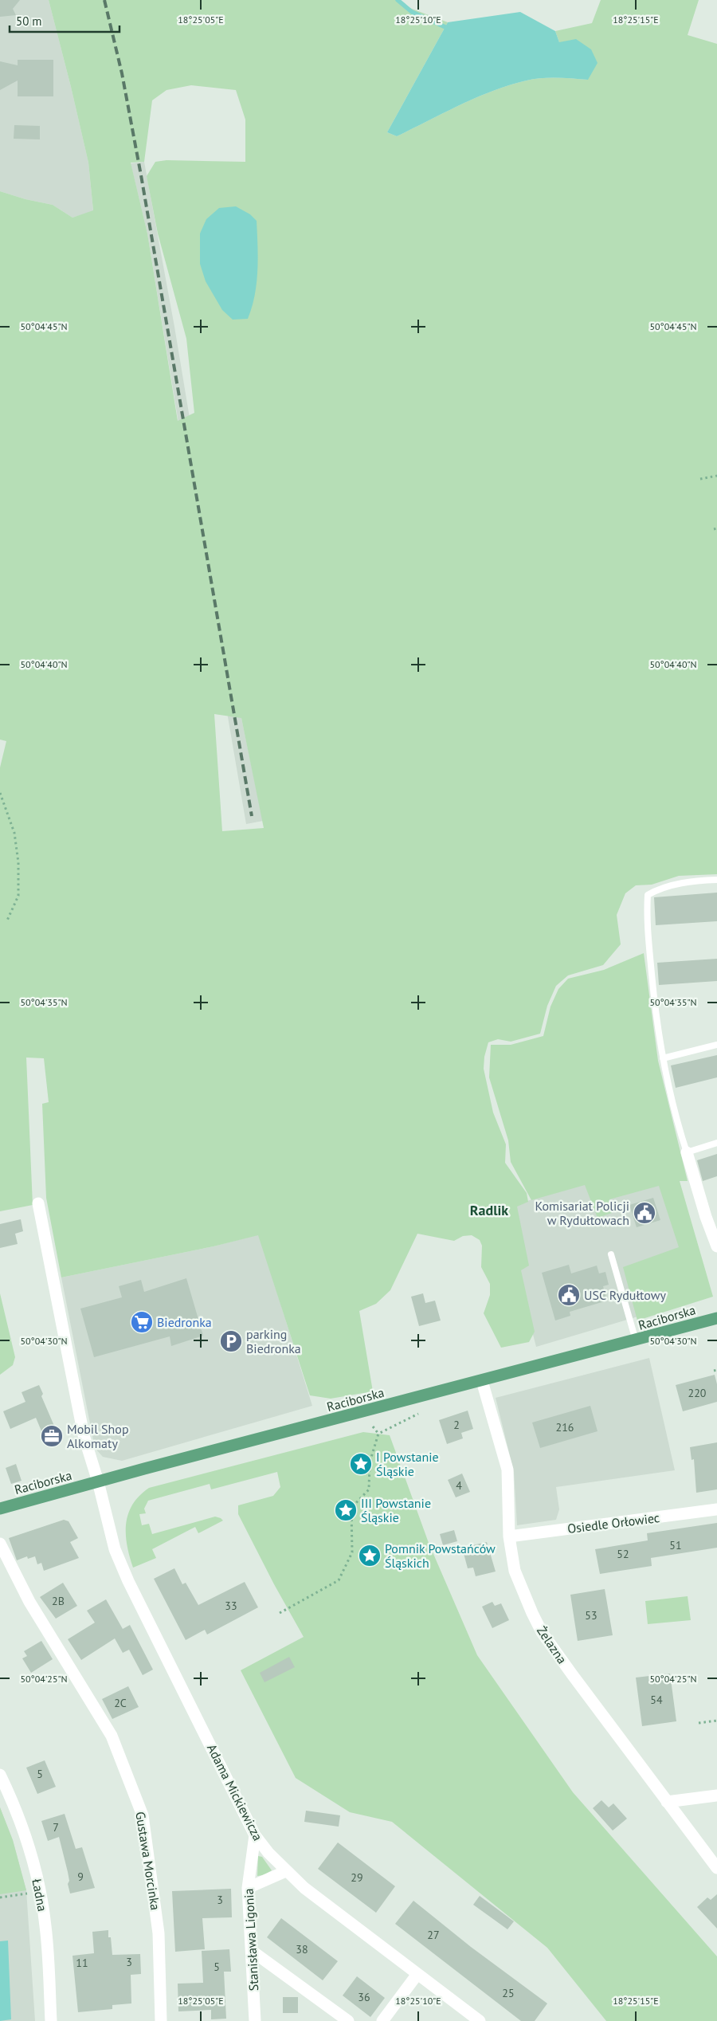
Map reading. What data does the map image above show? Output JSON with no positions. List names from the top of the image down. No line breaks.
{"streets":{"main road":["Raciborska"],"street":["Osiedle Orłowiec","Żelazna","Adama Mickiewicza","Gustawa Morcinka","Ładna","Stanisława Ligonia"]},"crossings":[["Raciborska","Żelazna"],["Raciborska","Adama Mickiewicza"],["Osiedle Orłowiec","Żelazna"],["Adama Mickiewicza","Stanisława Ligonia"]],"districts":["Radlik"],"places":{"public building":["Komisariat Policji w Rydułtowach","USC Rydułtowy"],"supermarket":["Biedronka"],"parking":["parking Biedronka"],"office":["Mobil Shop Alkomaty"],"place":["I Powstanie Śląskie","III Powstanie Śląskie","Pomnik Powstańców Śląskich"]},"house_numbers":["220","2","216","4","51","52","2B","33","53","54","2C","5","7","9","29","3","27","38","3","11","5","25","36"],"scale_bar":"50 m","coordinates":["18°25'05\"E","18°25'10\"E","18°25'15\"E","50°04'45\"N","50°04'40\"N","50°04'35\"N","50°04'30\"N","50°04'25\"N"]}
